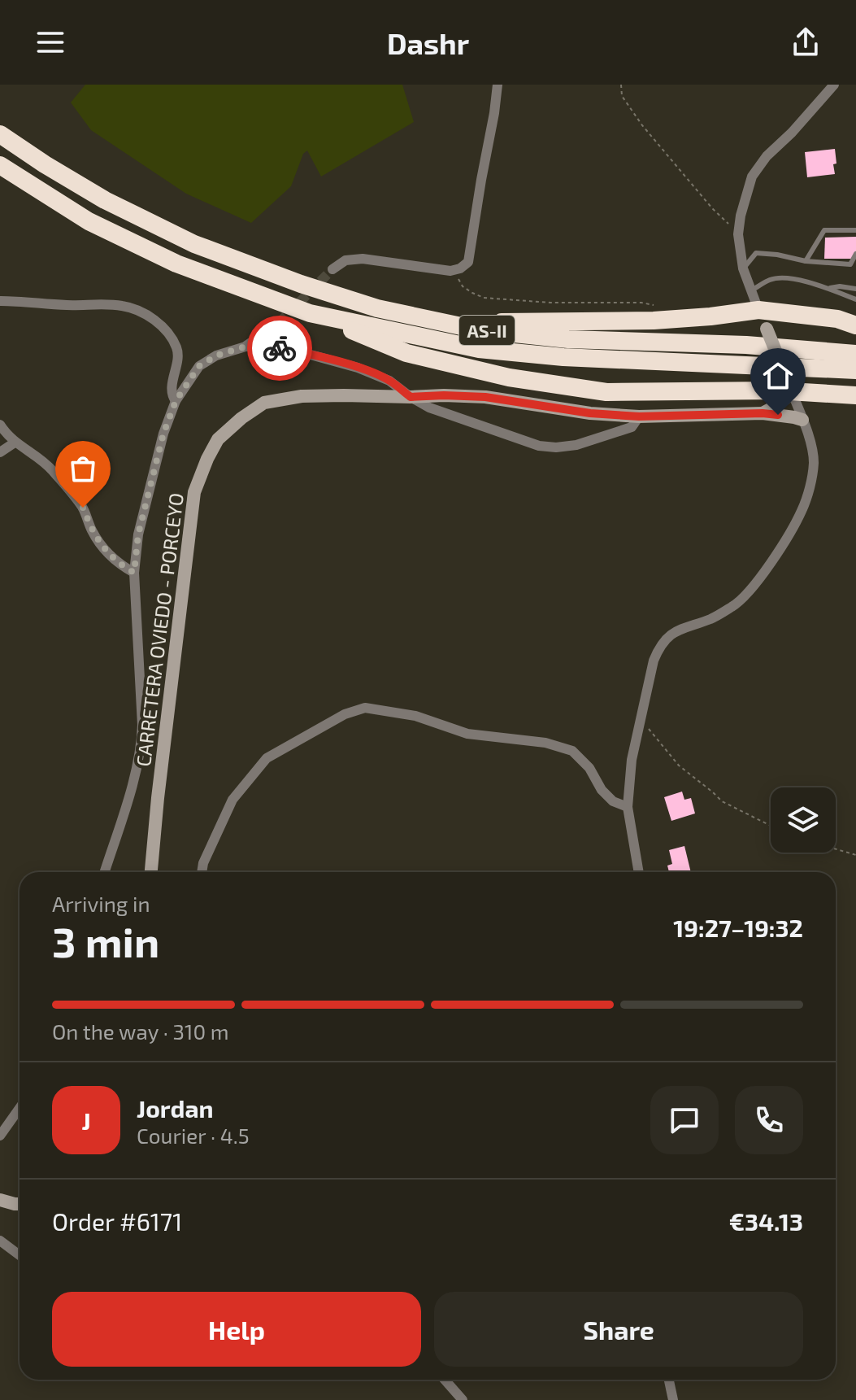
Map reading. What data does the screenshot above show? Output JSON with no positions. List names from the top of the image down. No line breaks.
{"streets":{"highway":["AS-II"],"main road":["CARRETERA OVIEDO - PORCEYO"]},"page":{"header":"Dashr","heading":["3 min","Arriving in","19:27–19:32"],"panel":["Jordan","Courier · 4.5","Order #6171","€34.13"],"bar":"On the way · 310 m","round":"J","buttons":["Help","Share"]}}
